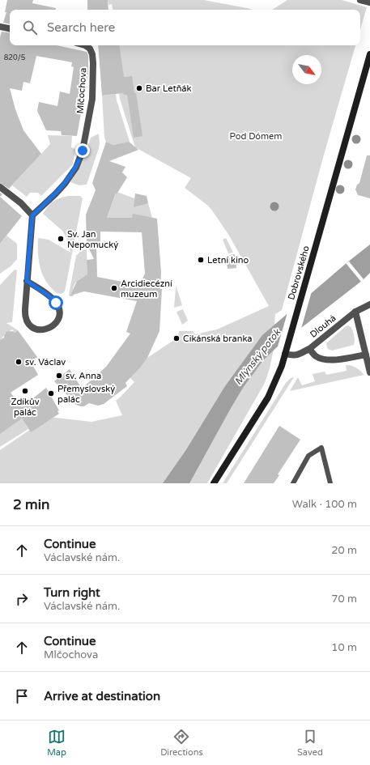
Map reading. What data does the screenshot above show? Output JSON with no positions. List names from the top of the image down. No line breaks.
{"streets":{"main road":["Dobrovského"],"street":["Mlčochova","Dlouhá"]},"crossings":[["Dobrovského","Dlouhá"]],"water":["Mlýnský potok"],"parks":["Pod Dómem"],"places":["Bar Letňák","Sv. Jan Nepomucký","Letní kino","Arcidiecézní muzeum","Cikánská branka","sv. Václav","sv. Anna","Zdíkův palác","Přemyslovský palác"],"house_numbers":["820/5"],"north":"bottom right","page":{"search":"Search here","heading":["2 min","Walk · 100 m"],"list":[["Continue","Václavské nám.","20 m"],["Turn right","Václavské nám.","70 m"],["Continue","Mlčochova","10 m"],"Arrive at destination"],"nav":["Map","Directions","Saved"]}}
